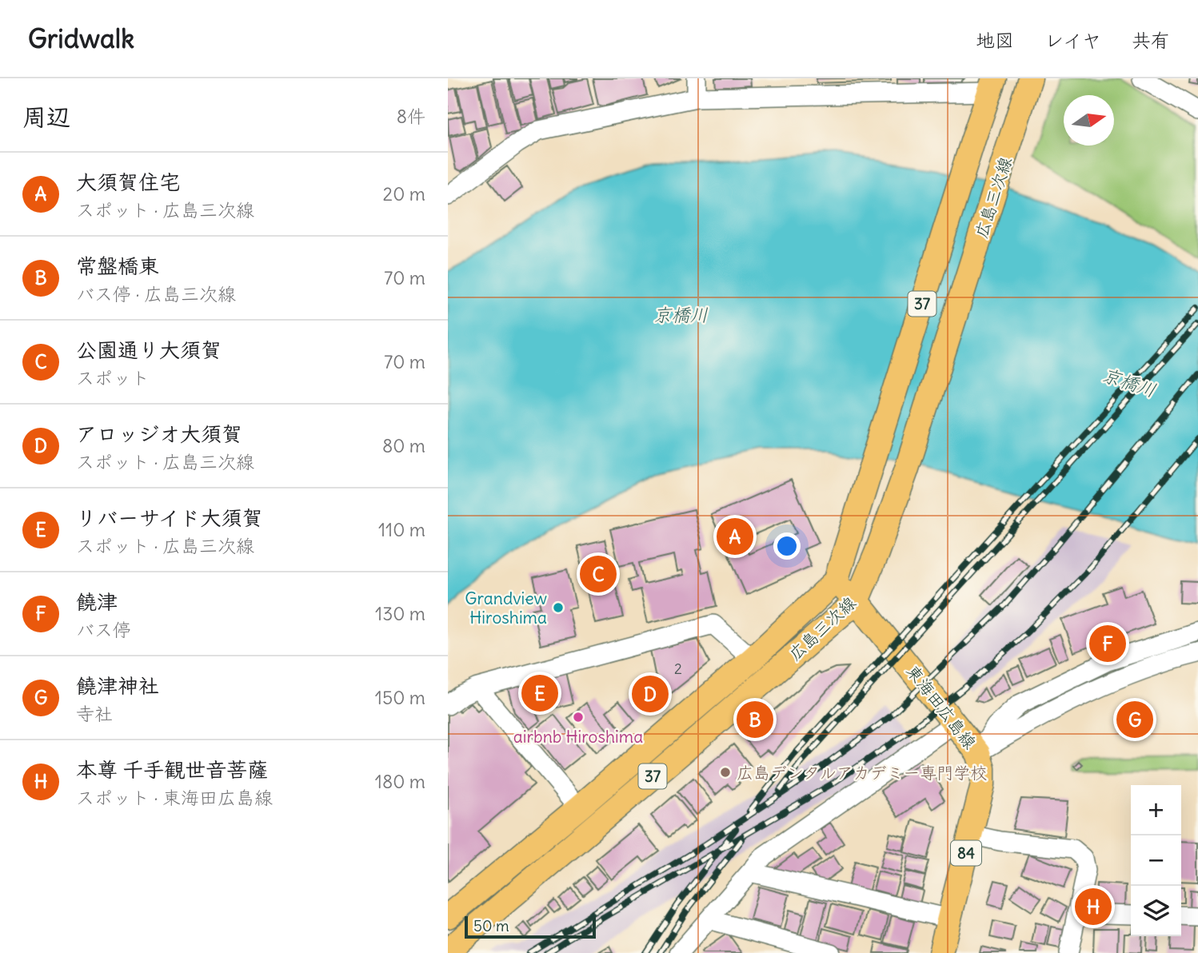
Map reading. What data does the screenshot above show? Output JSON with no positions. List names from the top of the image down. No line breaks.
{"streets":{"main road":["広島三次線","37","東海田広島線","84"]},"crossings":[["広島三次線","東海田広島線"]],"water":["京橋川"],"places":["Grandview Hiroshima","airbnb Hiroshima","広島デンタルアカデミー専門学校"],"house_numbers":["2"],"scale_bar":"50 m","north":"right","page":{"header":"Gridwalk","nav":["地図","レイヤ","共有"],"heading":["周辺","8件"],"list":[{"mark":"A","name":"大須賀住宅","note":"スポット · 広島三次線","value":"20 m"},{"mark":"B","name":"常盤橋東","note":"バス停 · 広島三次線","value":"70 m"},{"mark":"C","name":"公園通り大須賀","note":"スポット","value":"70 m"},{"mark":"D","name":"アロッジオ大須賀","note":"スポット · 広島三次線","value":"80 m"},{"mark":"E","name":"リバーサイド大須賀","note":"スポット · 広島三次線","value":"110 m"},{"mark":"F","name":"饒津","note":"バス停","value":"130 m"},{"mark":"G","name":"饒津神社","note":"寺社","value":"150 m"},{"mark":"H","name":"本尊 千手観世音菩薩","note":"スポット · 東海田広島線","value":"180 m"}],"pins":["A","C","F","E","D","B","G","H"],"map_buttons":["+","−"],"scale":"50 m"}}
